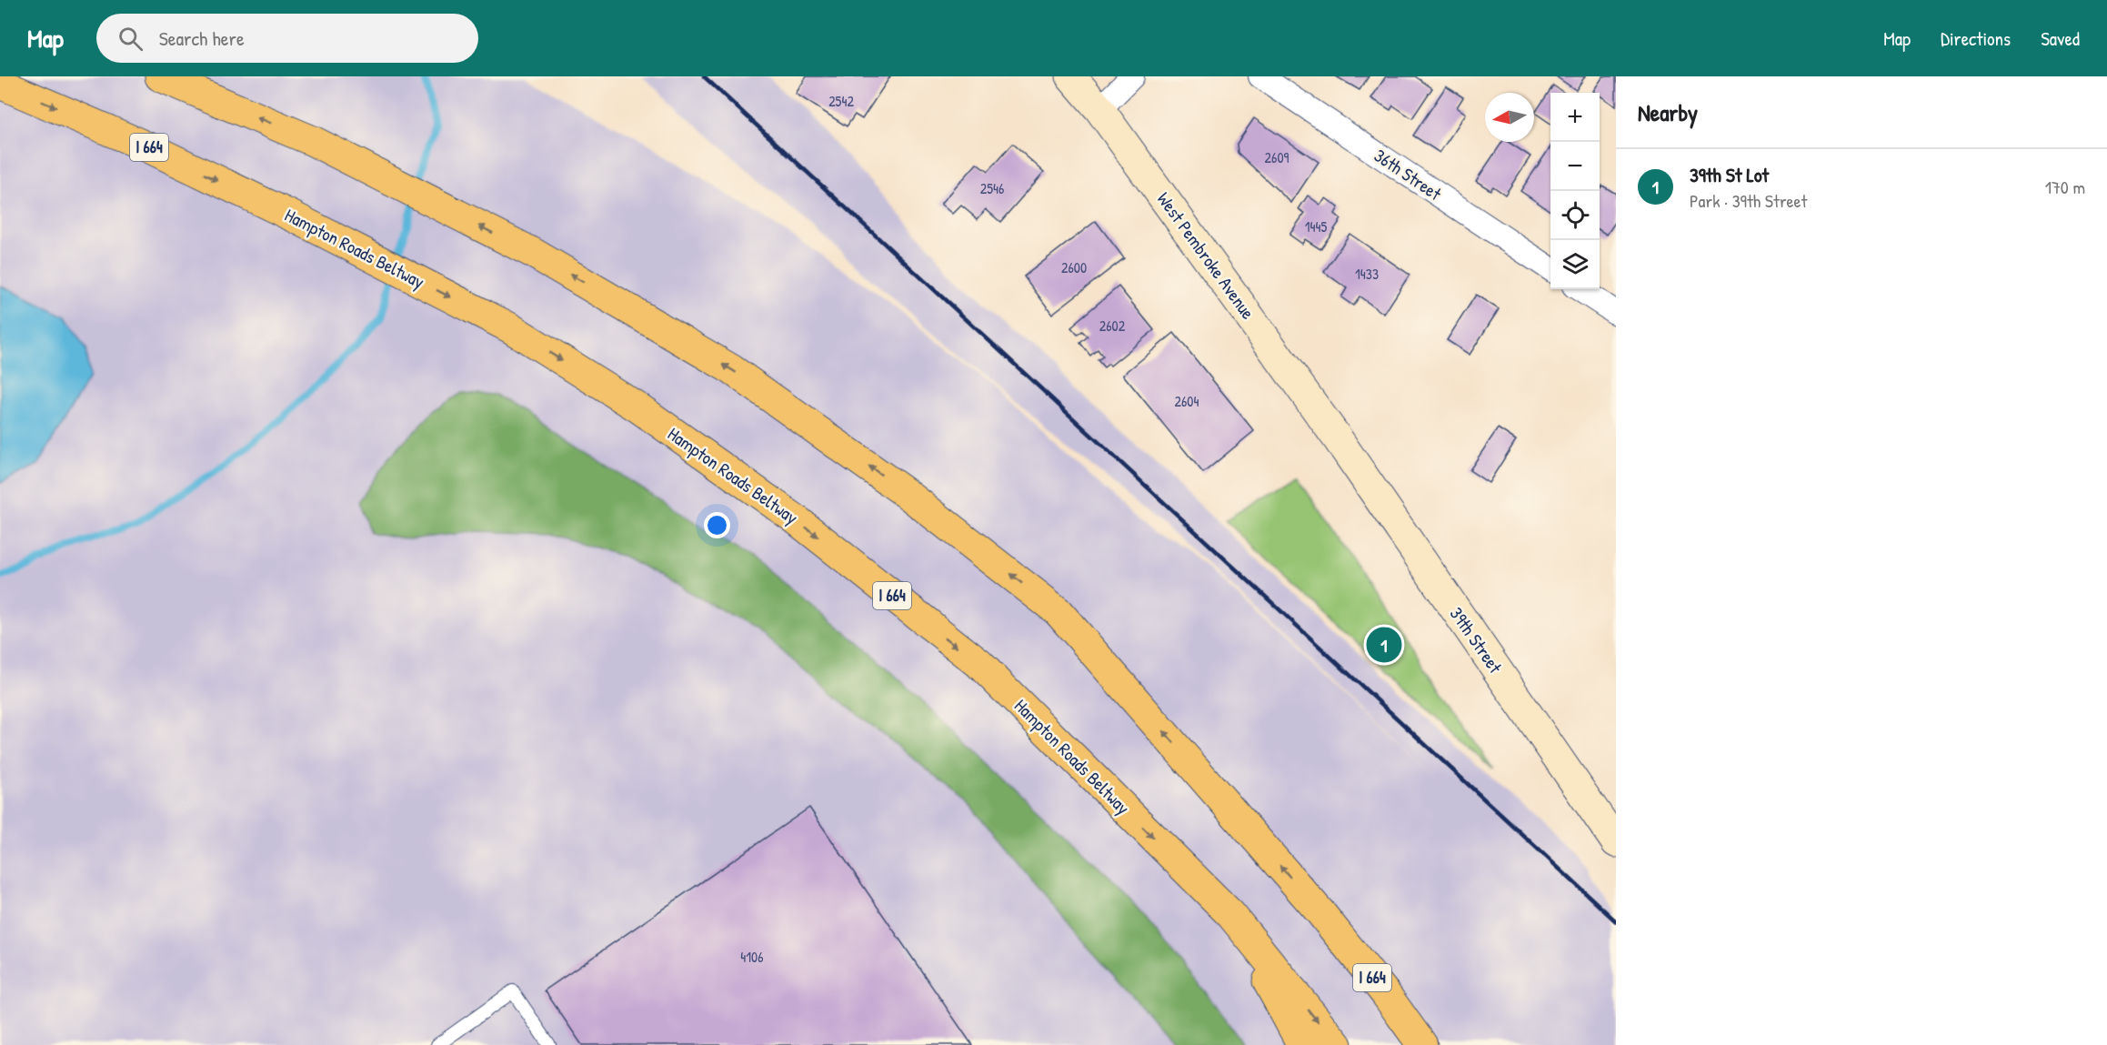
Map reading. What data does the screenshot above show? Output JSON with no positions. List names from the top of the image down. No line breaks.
{"streets":{"highway":["I 664","Hampton Roads Beltway"],"main road":["West Pembroke Avenue","39th Street"],"street":["36th Street"]},"crossings":[["West Pembroke Avenue","39th Street"]],"house_numbers":["2542","2609","2546","1445","2600","1433","2602","2604","4106"],"north":"left","page":{"header":"Map","search":"Search here","nav":["Map","Directions","Saved"],"heading":"Nearby","map_buttons":["+","−"],"list":[{"mark":"1","name":"39th St Lot","note":"Park · 39th Street","value":"170 m"}],"pins":"1"}}
